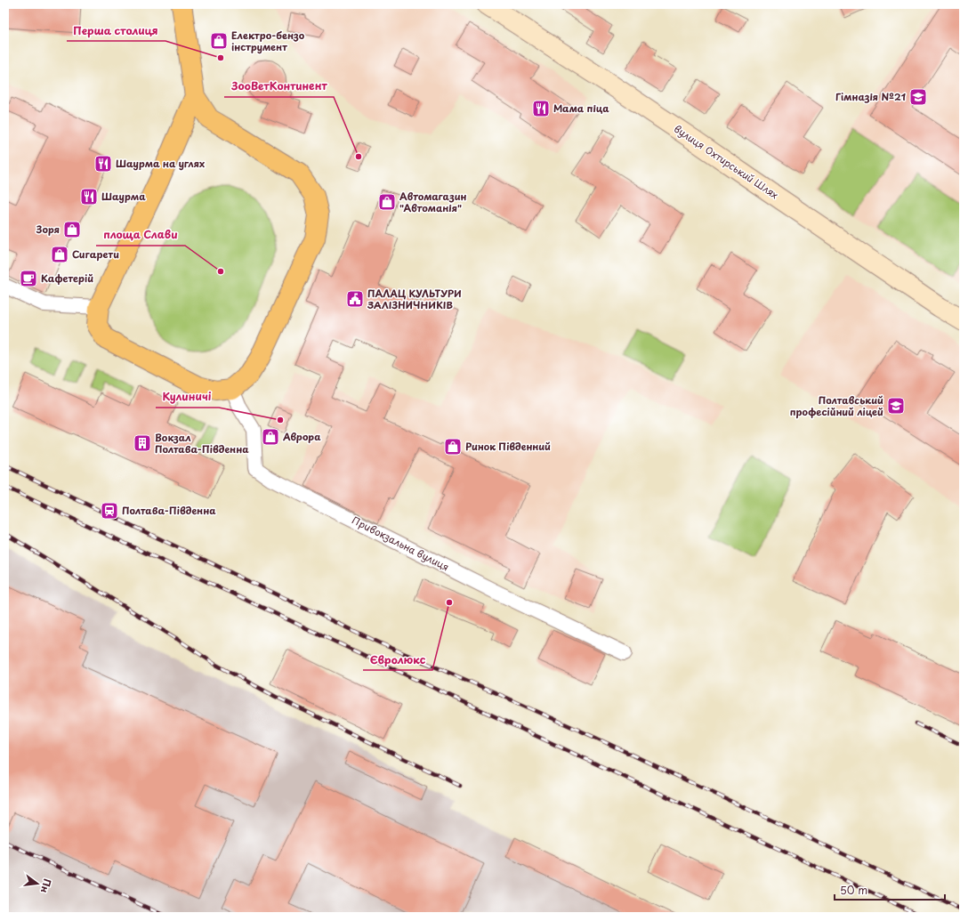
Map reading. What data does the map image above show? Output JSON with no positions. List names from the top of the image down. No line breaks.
{"streets":{"main road":["вулиця Охтирський Шлях"],"street":["Привокзальна вулиця"]},"places":{"shop":["Електро-бензо інструмент","Автомагазин \"Автоманія\"","Зоря","Сигарети","Аврора","Ринок Південний"],"other":["Перша столиця","ЗооВетКонтинент","площа Слави","Кулиничі","Євролюкс"],"school or university":["Гімназія №21","Полтавський професійний ліцей"],"restaurant":["Мама піца","Шаурма на углях","Шаурма"],"cafe":["Кафетерій"],"public building":["ПАЛАЦ КУЛЬТУРИ ЗАЛIЗНИЧНИКIВ"],"building":["Вокзал Полтава-Південна"],"station":["Полтава-Південна"]},"scale_bar":"50 m","north":"right"}
